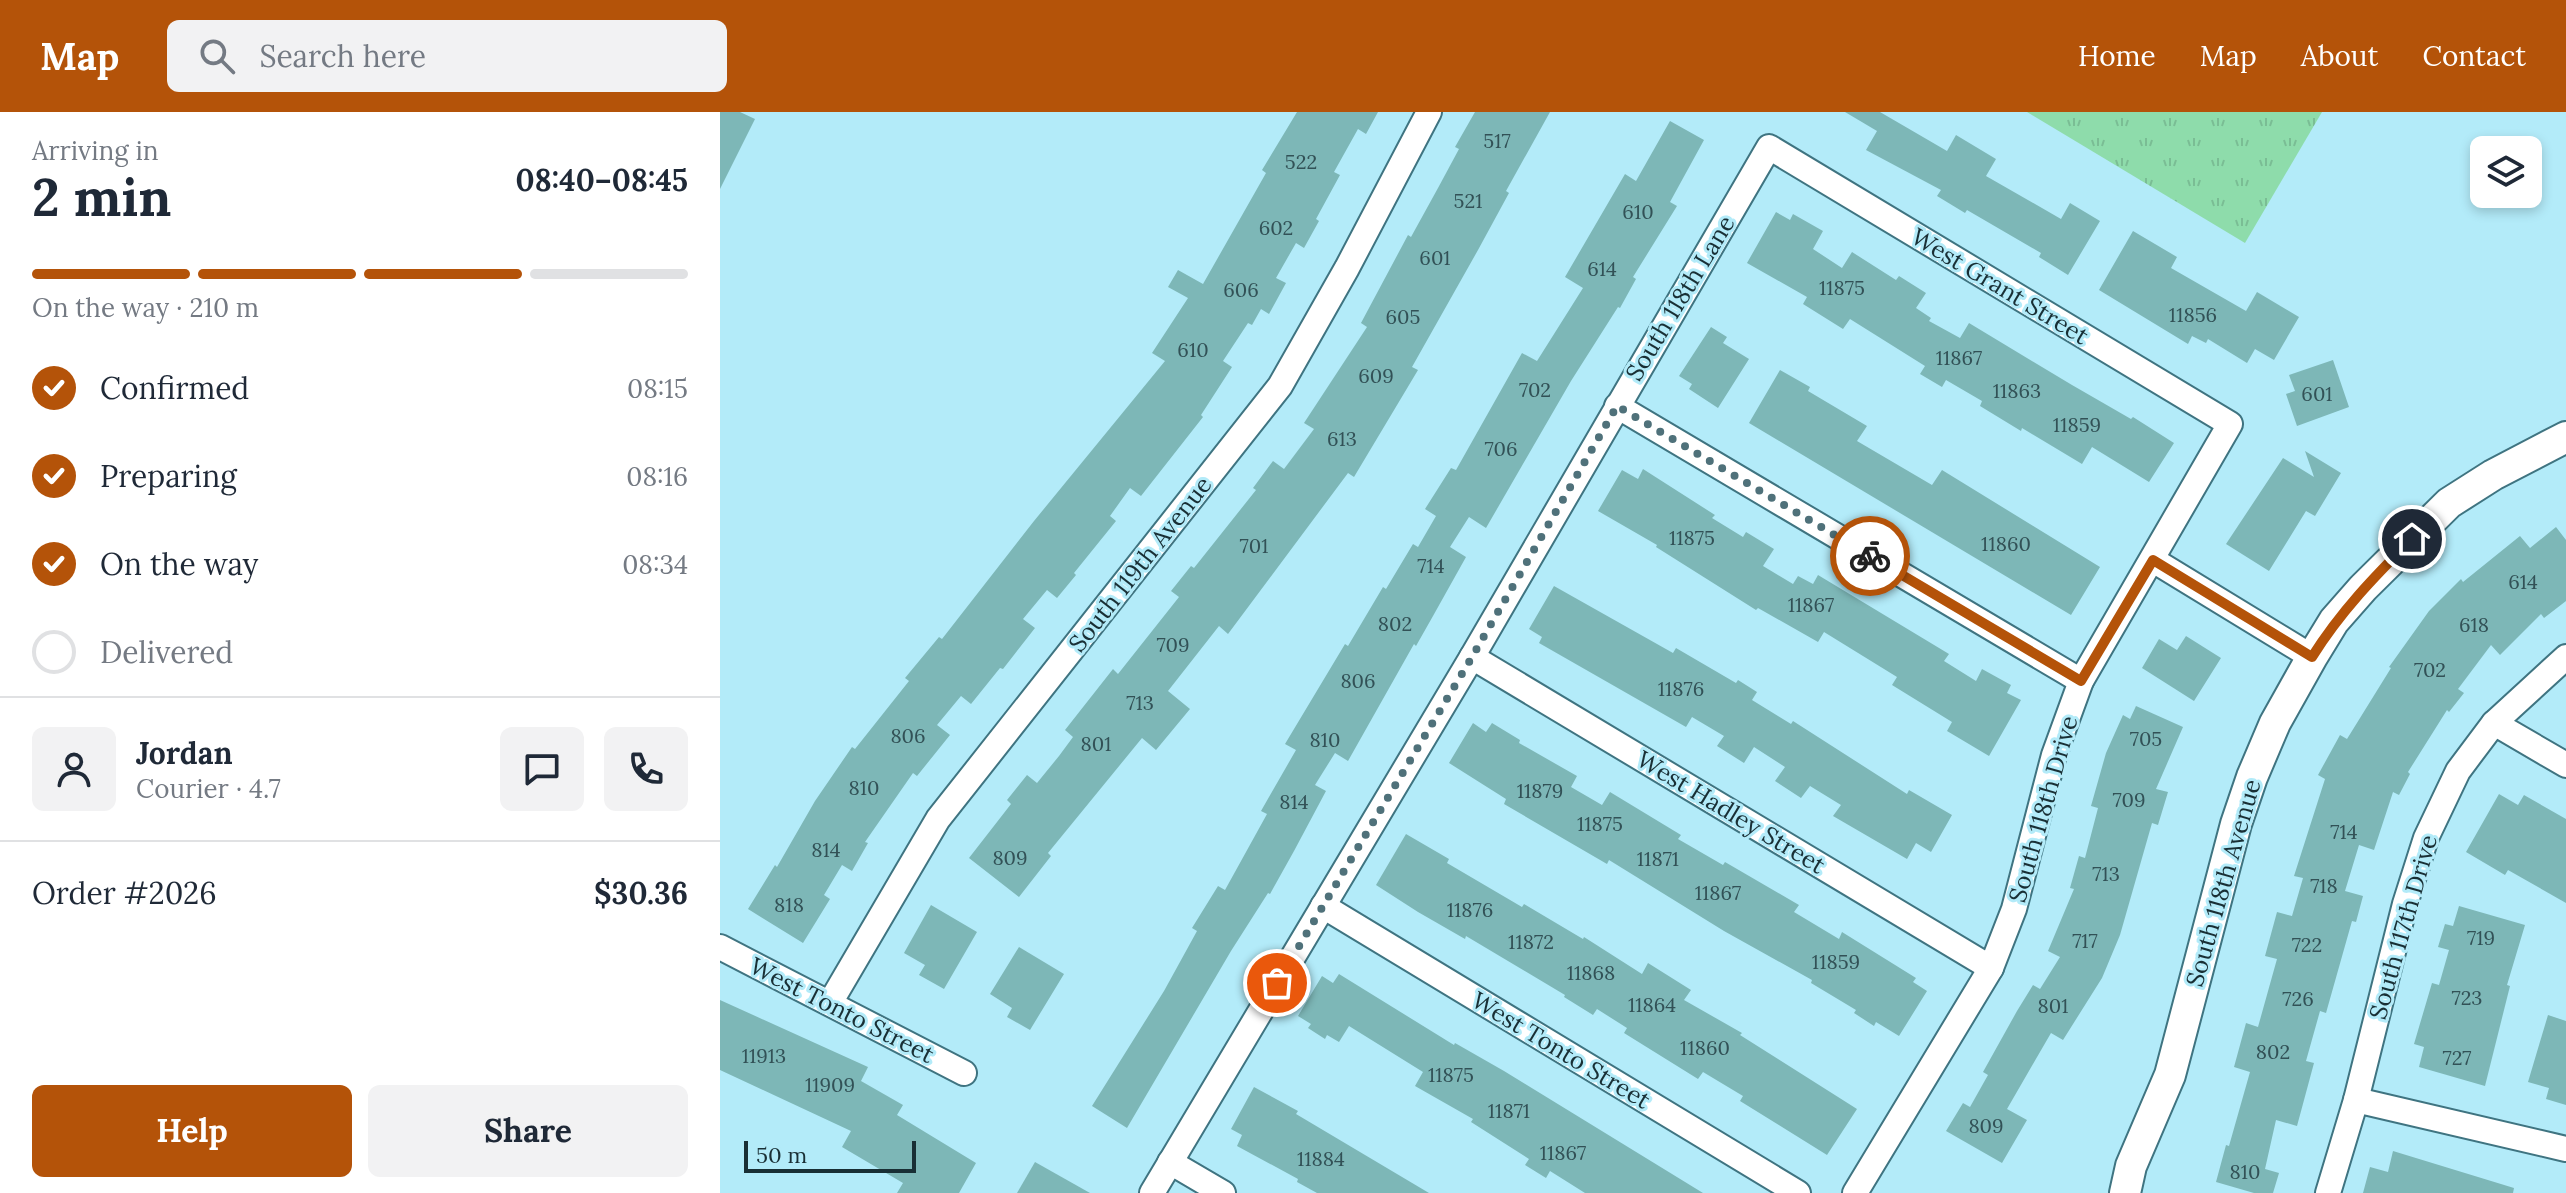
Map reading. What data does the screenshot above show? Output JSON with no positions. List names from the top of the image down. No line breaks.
{"streets":{"street":["West Grant Street","South 118th Lane","South 119th Avenue","South 118th Drive","West Hadley Street","South 118th Avenue","South 117th Drive","West Tonto Street"]},"crossings":[["West Grant Street","South 118th Lane"],["West Grant Street","South 118th Drive"],["South 118th Lane","West Hadley Street"],["South 118th Lane","West Tonto Street"],["South 119th Avenue","West Tonto Street"],["South 118th Drive","West Hadley Street"]],"house_numbers":["517","522","521","610","602","601","614","11875","606","11856","605","610","11867","609","702","11863","601","11859","613","706","11875","11860","701","714","614","11867","802","618","709","702","806","11876","713","806","705","810","801","810","11879","709","814","11875","714","814","809","11871","713","718","11867","818","11876","719","717","11872","722","11859","11868","723","726","11864","801","11860","802","11913","727","11875","11909","11871","809","11867","11884","810"],"scale_bar":"50 m","page":{"header":"Map","search":"Search here","nav":["Home","Map","About","Contact"],"heading":["2 min","Arriving in","08:40–08:45"],"panel":["Jordan","Courier · 4.7","Order #2026","$30.36"],"bar":"On the way · 210 m","list":[["Confirmed","08:15"],["Preparing","08:16"],["On the way","08:34"],"Delivered"],"buttons":["Help","Share"],"scale":"50 m"}}
